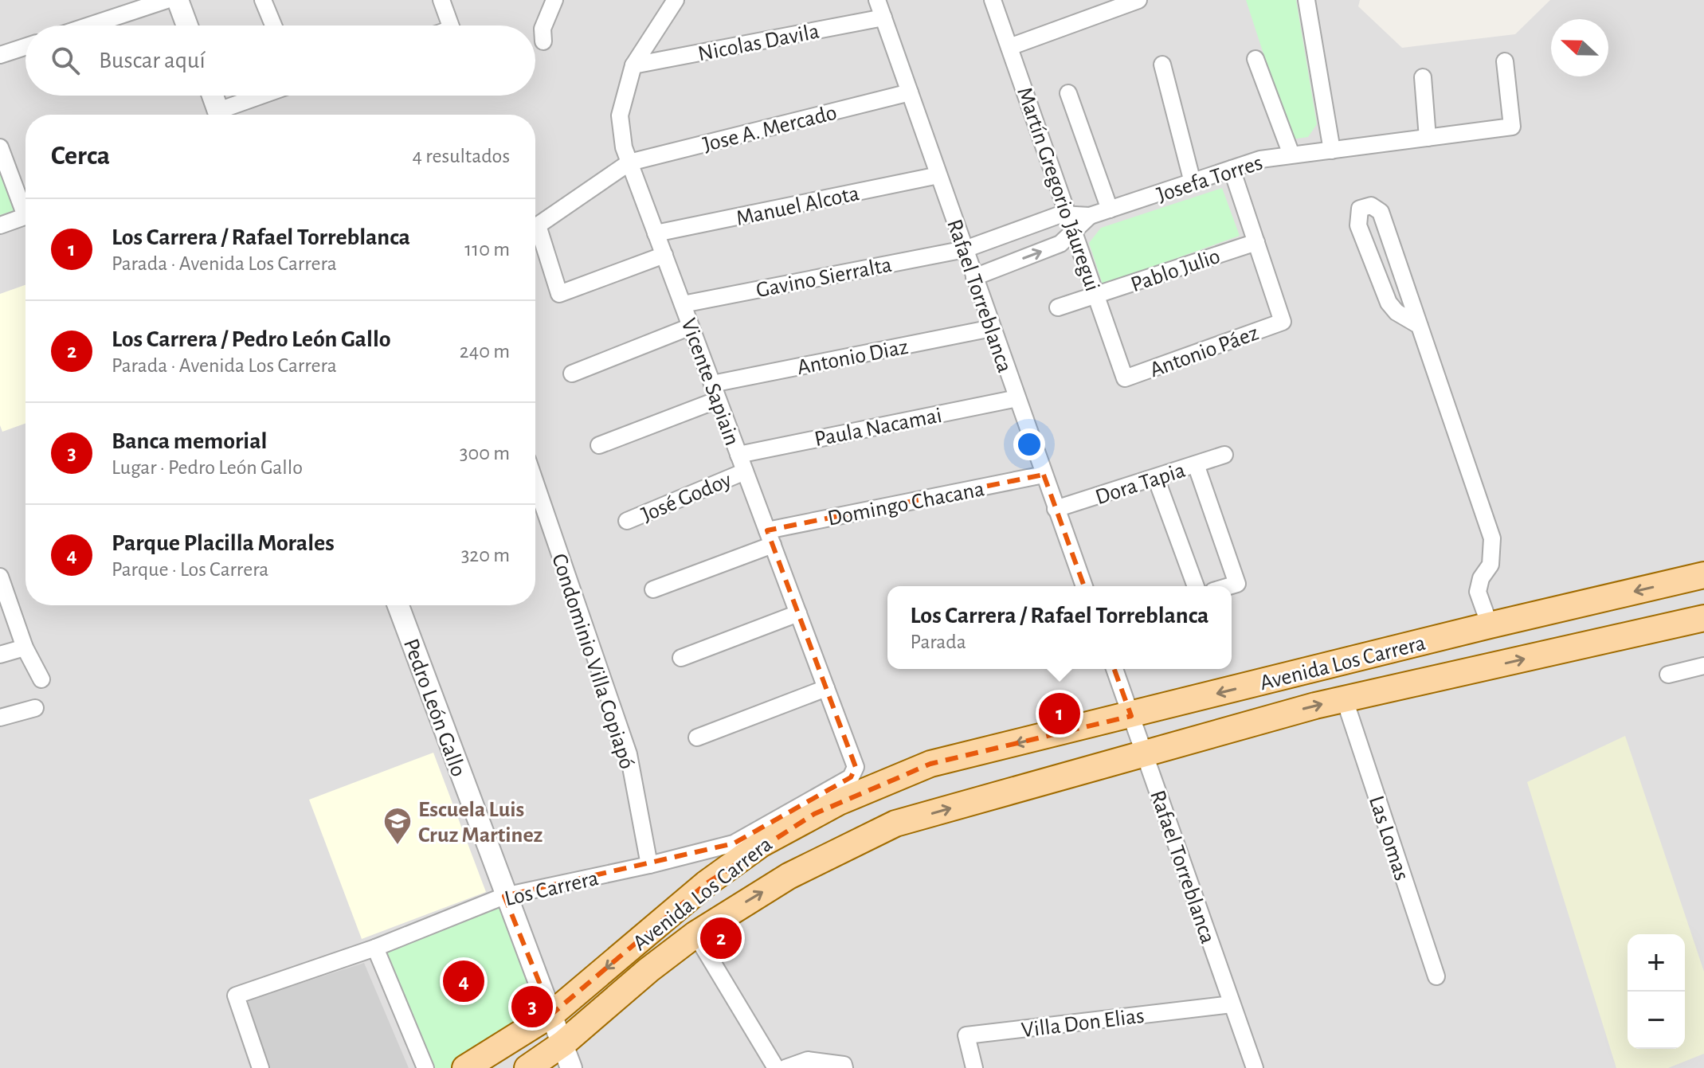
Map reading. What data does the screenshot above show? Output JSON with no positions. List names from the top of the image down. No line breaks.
{"streets":{"main road":["Avenida Los Carrera"],"street":["Nicolas Davila","Jose A. Mercado","Josefa Torres","Martín Gregorio Jáuregui","Manuel Alcota","Pablo Julio","Gavino Sierralta","Rafael Torreblanca","Antonio Páez","Antonio Diaz","Vicente Sapiain","Paula Nacamai","Dora Tapia","José Godoy","Domingo Chacana","Condominio Villa Copiapó","Pedro León Gallo","Las Lomas","Los Carrera","Villa Don Elias"]},"crossings":[["Nicolas Davila","Rafael Torreblanca"],["Nicolas Davila","Vicente Sapiain"],["Jose A. Mercado","Rafael Torreblanca"],["Jose A. Mercado","Vicente Sapiain"],["Josefa Torres","Martín Gregorio Jáuregui"],["Josefa Torres","Rafael Torreblanca"],["Martín Gregorio Jáuregui","Pablo Julio"],["Martín Gregorio Jáuregui","Antonio Páez"],["Manuel Alcota","Rafael Torreblanca"],["Manuel Alcota","Vicente Sapiain"],["Pablo Julio","Antonio Páez"],["Gavino Sierralta","Rafael Torreblanca"],["Gavino Sierralta","Vicente Sapiain"],["Rafael Torreblanca","Antonio Diaz"],["Rafael Torreblanca","Paula Nacamai"],["Rafael Torreblanca","Dora Tapia"],["Rafael Torreblanca","Domingo Chacana"],["Rafael Torreblanca","Avenida Los Carrera"],["Rafael Torreblanca","Villa Don Elias"],["Antonio Diaz","Vicente Sapiain"],["Vicente Sapiain","Paula Nacamai"],["Vicente Sapiain","José Godoy"],["Vicente Sapiain","Domingo Chacana"],["Vicente Sapiain","Los Carrera"],["Condominio Villa Copiapó","Los Carrera"],["Avenida Los Carrera","Pedro León Gallo"],["Avenida Los Carrera","Las Lomas"],["Pedro León Gallo","Los Carrera"]],"places":{"school or university":["Escuela Luis Cruz Martinez"]},"north":"left","page":{"search":"Buscar aquí","heading":["Cerca","4 resultados"],"list":[{"mark":"1","name":"Los Carrera / Rafael Torreblanca","note":"Parada · Avenida Los Carrera","value":"110 m"},{"mark":"2","name":"Los Carrera / Pedro León Gallo","note":"Parada · Avenida Los Carrera","value":"240 m"},{"mark":"3","name":"Banca memorial","note":"Lugar · Pedro León Gallo","value":"300 m"},{"mark":"4","name":"Parque Placilla Morales","note":"Parque · Los Carrera","value":"320 m"}],"popup":["Los Carrera / Rafael Torreblanca","Parada"],"pins":["1","2","4","3"],"map_buttons":["+","−"]}}
